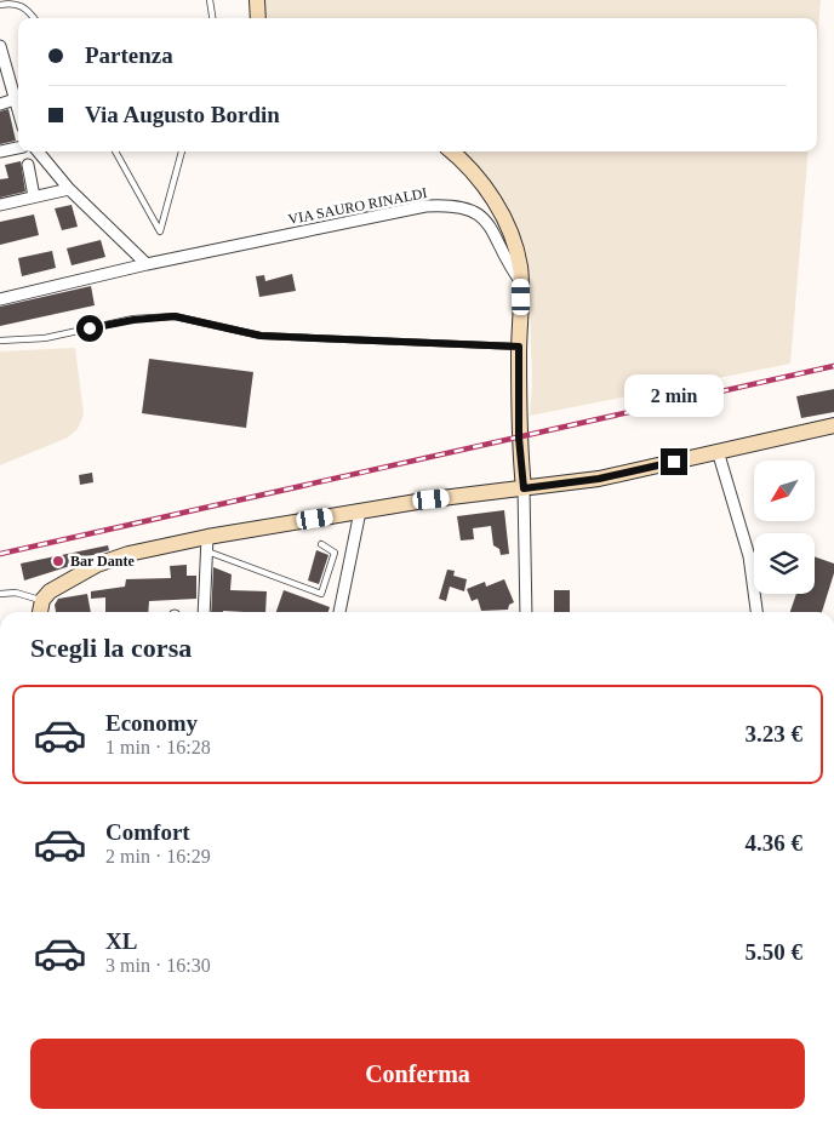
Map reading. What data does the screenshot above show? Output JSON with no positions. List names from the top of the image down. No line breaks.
{"streets":{"street":["VIA SAURO RINALDI"]},"places":["Bar Dante"],"north":"bottom left","page":{"banner":["Partenza","Via Augusto Bordin"],"bubble":"2 min","heading":"Scegli la corsa","list":[{"name":"Economy","note":"1 min · 16:28","value":"3.23 €"},{"name":"Comfort","note":"2 min · 16:29","value":"4.36 €"},{"name":"XL","note":"3 min · 16:30","value":"5.50 €"}],"buttons":"Conferma"}}
